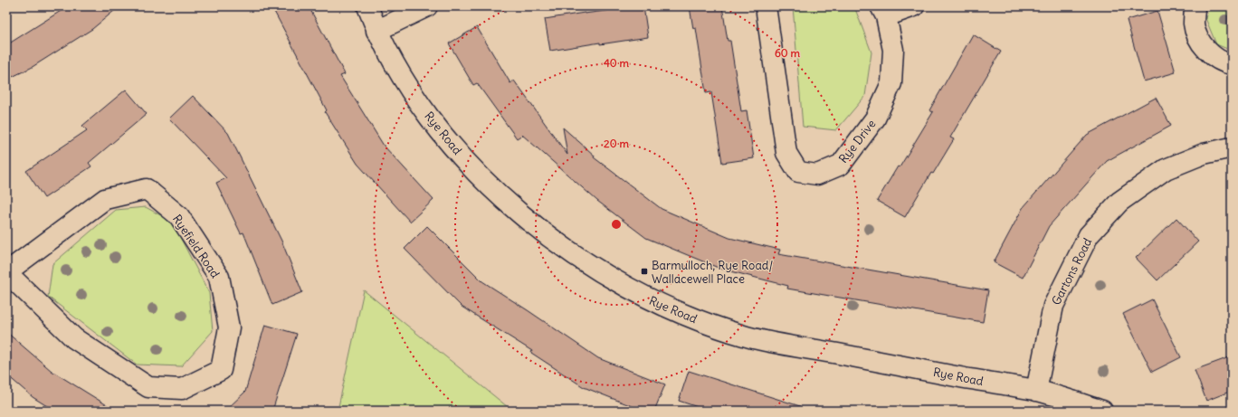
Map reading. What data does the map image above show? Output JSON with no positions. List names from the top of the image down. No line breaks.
{"streets":{"street":["Rye Road","Rye Drive","Ryefield Road","Gartons Road"]},"crossings":[["Rye Road","Gartons Road"]],"places":{"transit":["Barmulloch, Rye Road/ Wallacewell Place"]},"rings":["60 m","40 m","20 m"]}
